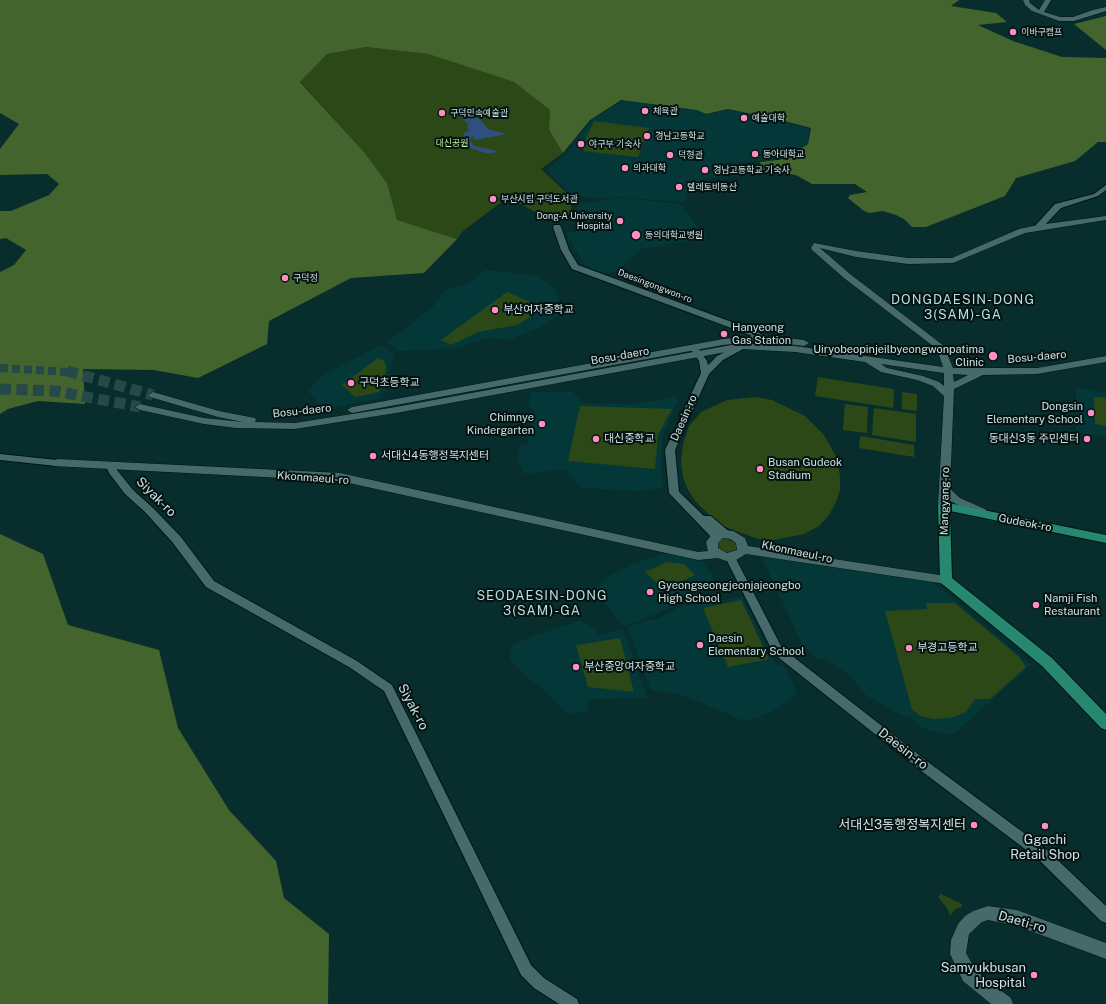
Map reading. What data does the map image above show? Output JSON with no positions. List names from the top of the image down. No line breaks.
{"streets":{"main road":["Bosu-daero","Kkonmaeul-ro","Mangyang-ro","Gudeok-ro","Daeti-ro"],"street":["Daesingongwon-ro","Daesin-ro","Siyak-ro"]},"crossings":[["Daesingongwon-ro","Bosu-daero"],["Bosu-daero","Mangyang-ro"],["Daesin-ro","Kkonmaeul-ro"],["Kkonmaeul-ro","Siyak-ro"],["Kkonmaeul-ro","Mangyang-ro"],["Mangyang-ro","Gudeok-ro"]],"districts":["DONGDAESIN-DONG 3(SAM)-GA","SEODAESIN-DONG 3(SAM)-GA"],"parks":["대신공원"],"places":["이바구캠프","체육관","구덕민속예술관","예술대학","경남고등학교","야구부 기숙사","동아대학교","덕형관","의과대학","경남고등학교 기숙사","텔레토비동산","부산시립 구덕도서관","Dong-A University Hospital","동의대학교병원","구덕정","부산여자중학교","Hanyeong Gas Station","Uiryobeopinjeilbyeongwonpatima Clinic","구덕초등학교","Dongsin Elementary School","Chimnye Kindergarten","대신중학교","동대신3동 주민센터","서대신4동행정복지센터","Busan Gudeok Stadium","Gyeongseongjeonjajeongbo High School","Namji Fish Restaurant","Daesin Elementary School","부경고등학교","부산중앙여자중학교","서대신3동행정복지센터","Ggachi Retail Shop","Samyukbusan Hospital"]}
